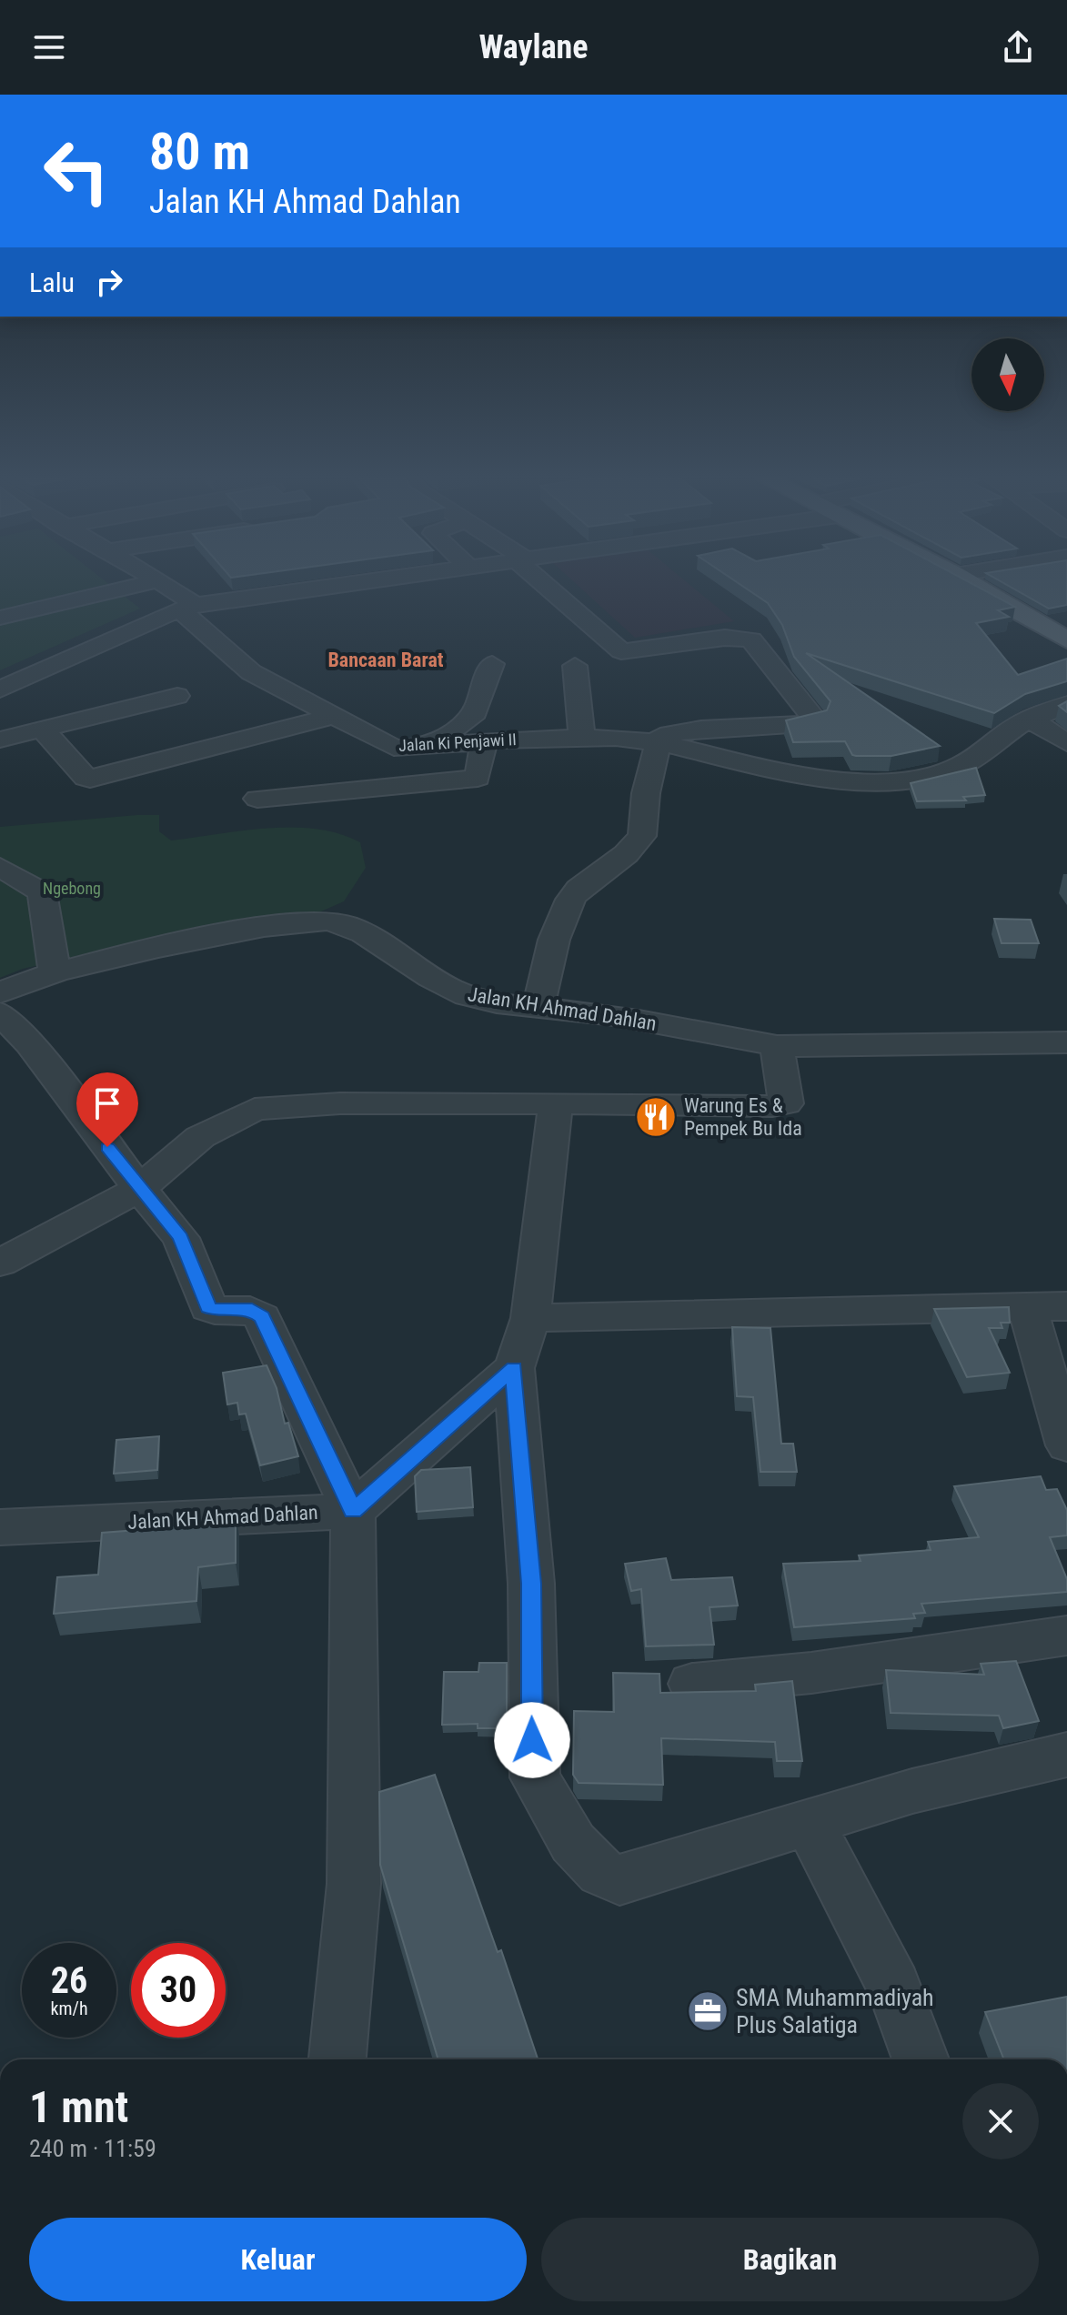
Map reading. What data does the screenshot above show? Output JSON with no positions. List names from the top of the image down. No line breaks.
{"streets":{"street":["Jalan Ki Penjawi II","Jalan KH Ahmad Dahlan"]},"districts":["Bancaan Barat"],"parks":["Ngebong"],"places":{"restaurant":["Warung Es & Pempek Bu Ida"],"office":["SMA Muhammadiyah Plus Salatiga"]},"north":"bottom","page":{"header":"Waylane","turn":["80 m","Jalan KH Ahmad Dahlan"],"then":"Lalu","speed":"26 km/h","limit":"30","heading":["1 mnt","240 m · 11:59"],"buttons":["Keluar","Bagikan"]}}
